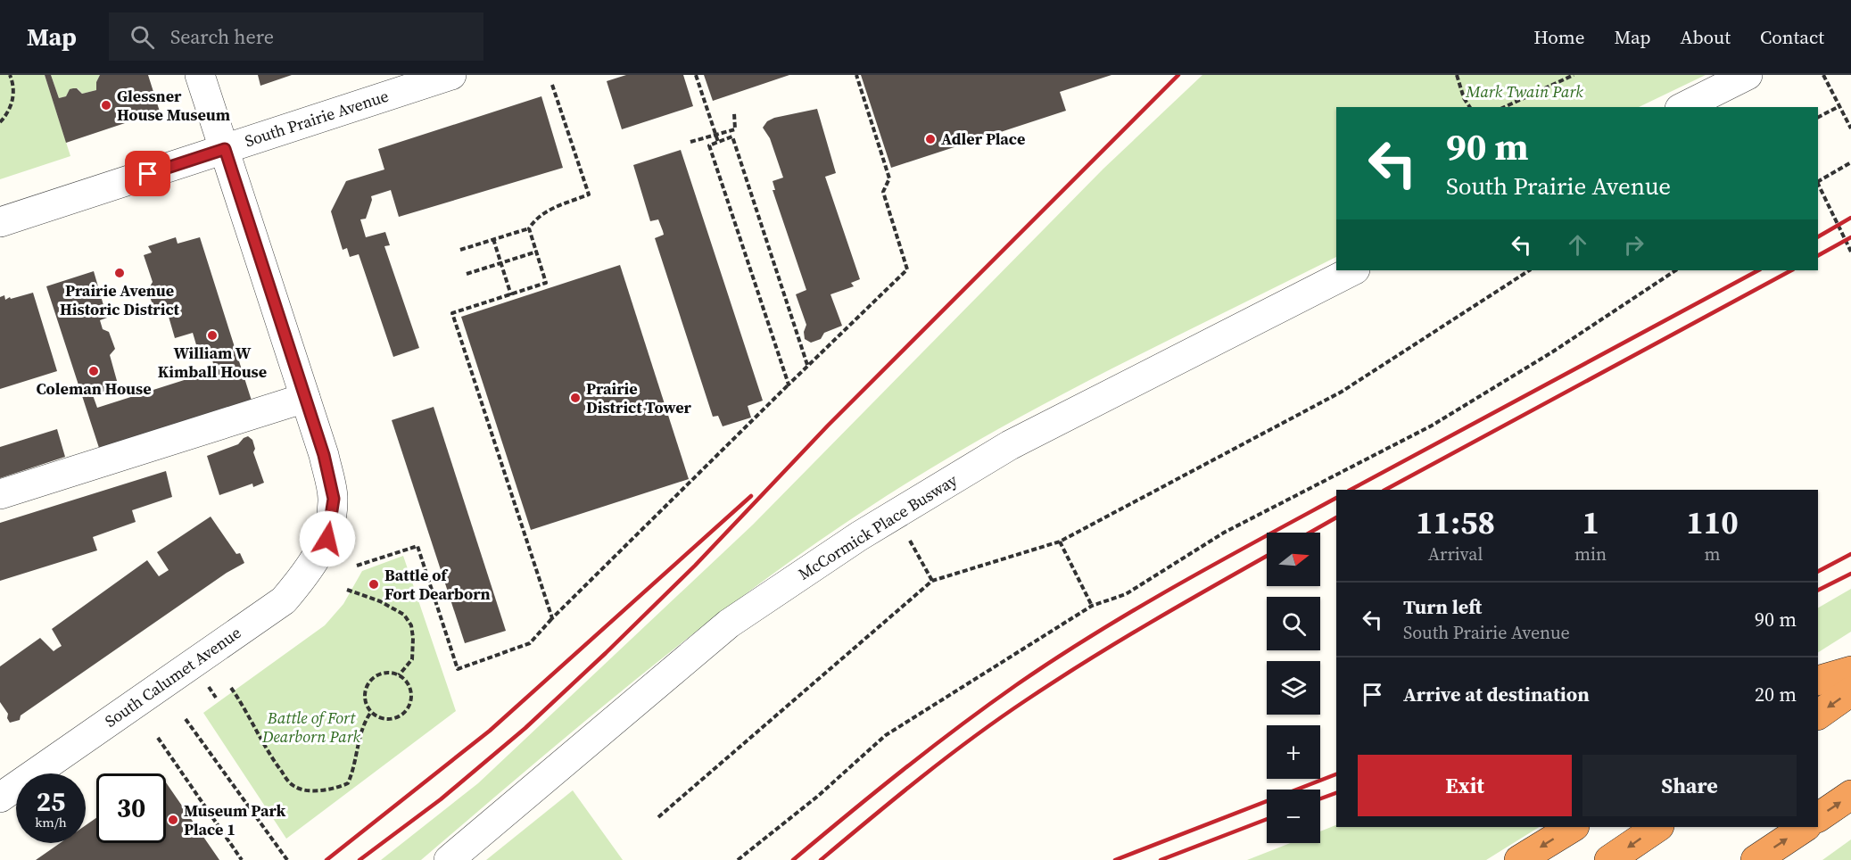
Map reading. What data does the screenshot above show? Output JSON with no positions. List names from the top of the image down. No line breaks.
{"streets":{"street":["South Prairie Avenue","McCormick Place Busway","South Calumet Avenue"]},"parks":["Mark Twain Park","Battle of Fort Dearborn Park"],"places":["Glessner House Museum","Adler Place","Prairie Avenue Historic District","William W Kimball House","Coleman House","Prairie District Tower","Battle of Fort Dearborn","Museum Park Place 1"],"north":"right","page":{"header":"Map","search":"Search here","nav":["Home","Map","About","Contact"],"turn":["90 m","South Prairie Avenue"],"eta":["11:58","Arrival","1","min","110","m"],"map_buttons":["+","−"],"list":[{"name":"Turn left","note":"South Prairie Avenue","value":"90 m"},{"name":"Arrive at destination","value":"20 m"}],"buttons":["Exit","Share"],"speed":"25 km/h","limit":"30"}}
